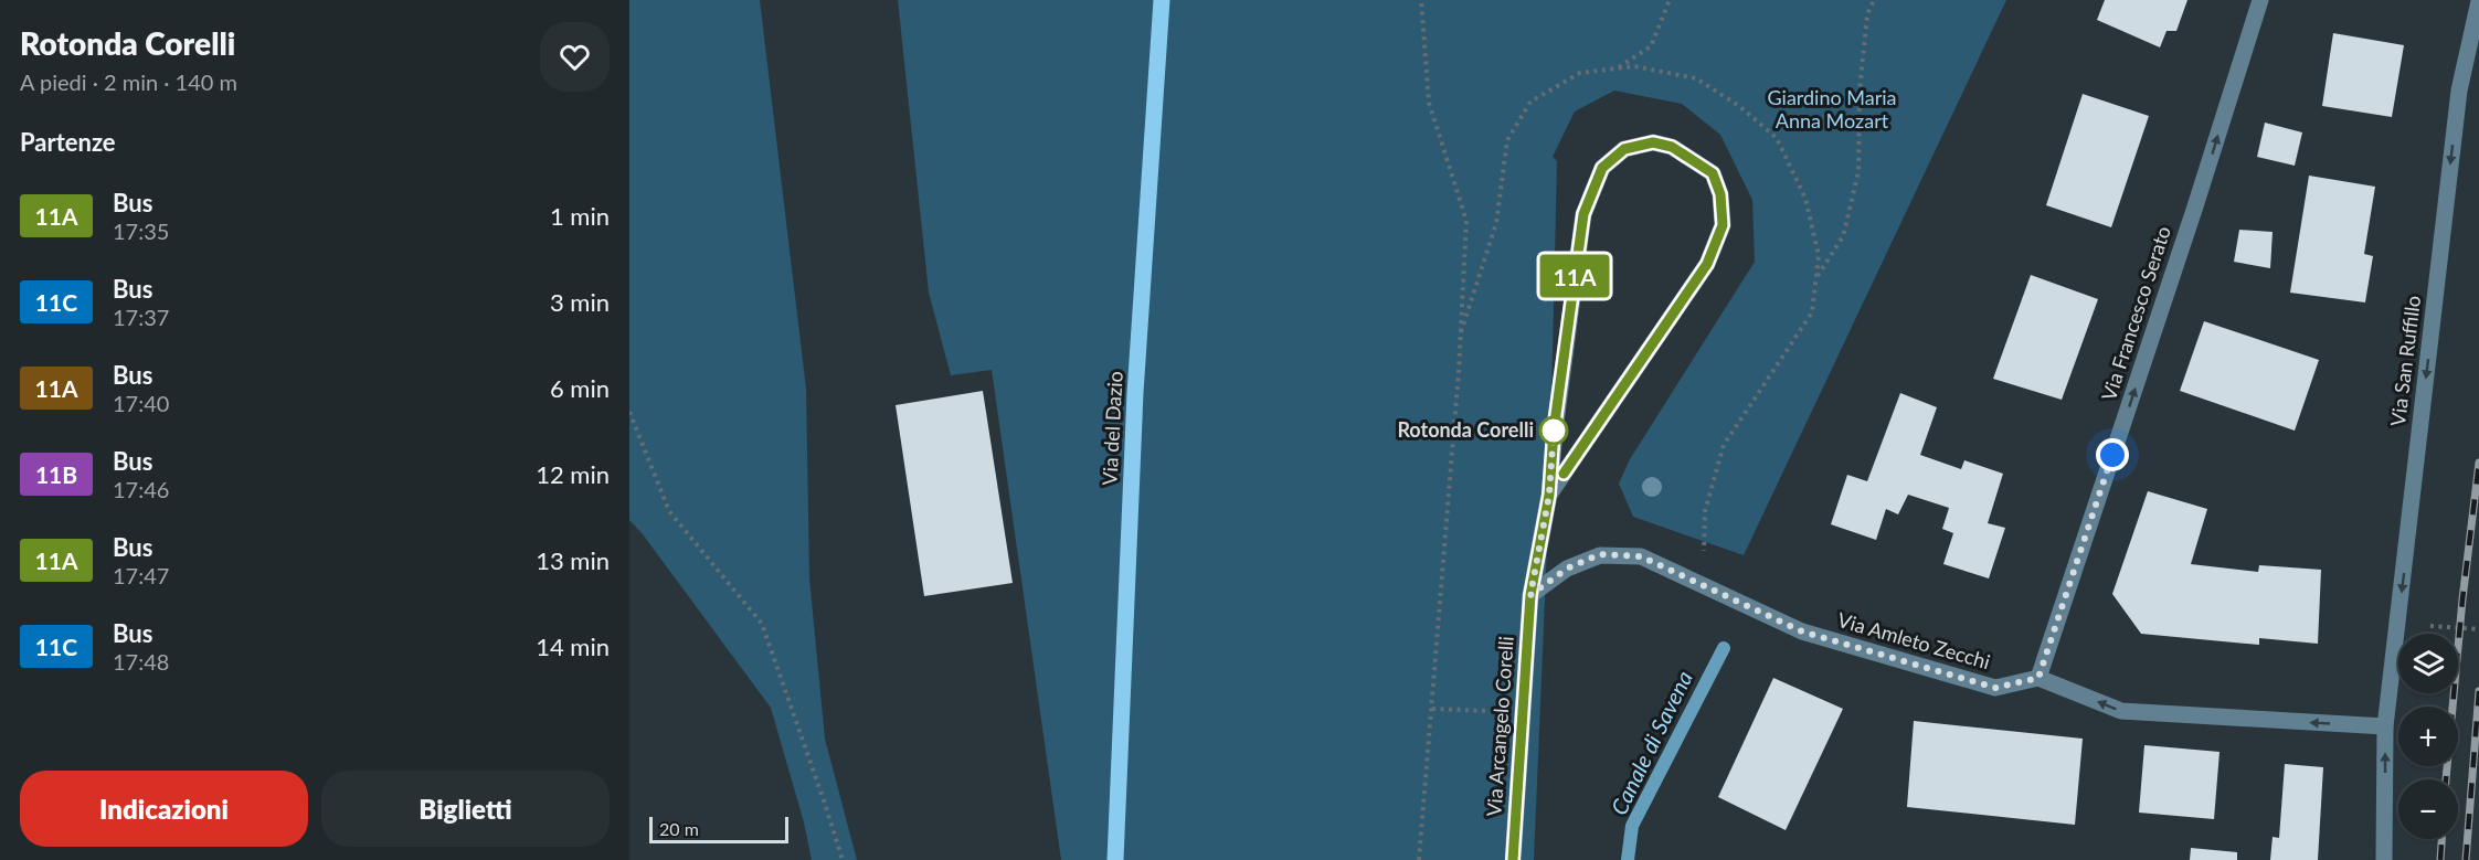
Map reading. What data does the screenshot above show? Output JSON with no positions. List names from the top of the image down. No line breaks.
{"streets":{"main road":["Via del Dazio"],"street":["Via Francesco Serato","Via San Ruffillo","Via Amleto Zecchi","Via Arcangelo Corelli"]},"crossings":[["Via Francesco Serato","Via Amleto Zecchi"],["Via Amleto Zecchi","Via Arcangelo Corelli"]],"one_way":["Via Francesco Serato"],"water":["Canale di Savena"],"parks":["Giardino Maria Anna Mozart"],"places":["Rotonda Corelli"],"lines":["bus line 11A"],"scale_bar":"20 m","page":{"heading":[["Rotonda Corelli","A piedi · 2 min · 140 m"],"Partenze"],"on_map":"11A","list":[{"mark":"11A","name":"Bus","note":"17:35","value":"1 min"},{"mark":"11C","name":"Bus","note":"17:37","value":"3 min"},{"mark":"11A","name":"Bus","note":"17:40","value":"6 min"},{"mark":"11B","name":"Bus","note":"17:46","value":"12 min"},{"mark":"11A","name":"Bus","note":"17:47","value":"13 min"},{"mark":"11C","name":"Bus","note":"17:48","value":"14 min"}],"map_buttons":["+","−"],"buttons":["Indicazioni","Biglietti"],"scale":"20 m"}}
